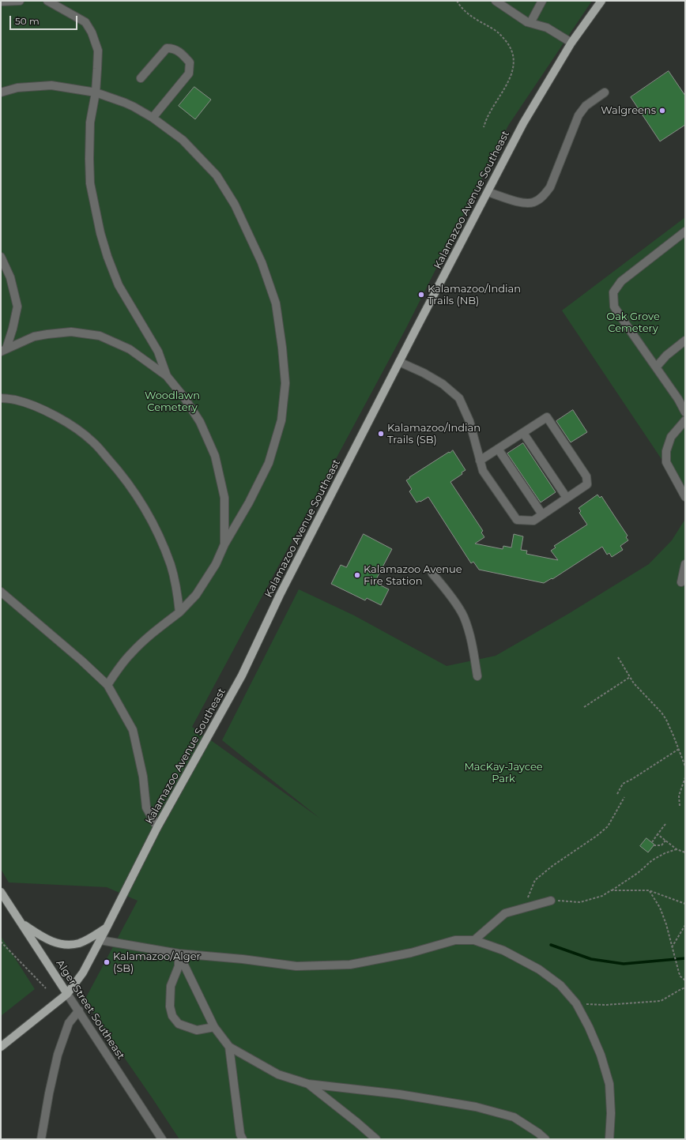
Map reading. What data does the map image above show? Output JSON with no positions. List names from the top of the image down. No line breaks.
{"streets":{"main road":["Kalamazoo Avenue Southeast","Alger Street Southeast"]},"crossings":[["Kalamazoo Avenue Southeast","Alger Street Southeast"]],"parks":["Oak Grove Cemetery","Woodlawn Cemetery","MacKay-Jaycee Park"],"places":["Walgreens","Kalamazoo/Indian Trails (NB)","Kalamazoo/Indian Trails (SB)","Kalamazoo Avenue Fire Station","Kalamazoo/Alger (SB)"],"scale_bar":"50 m"}
